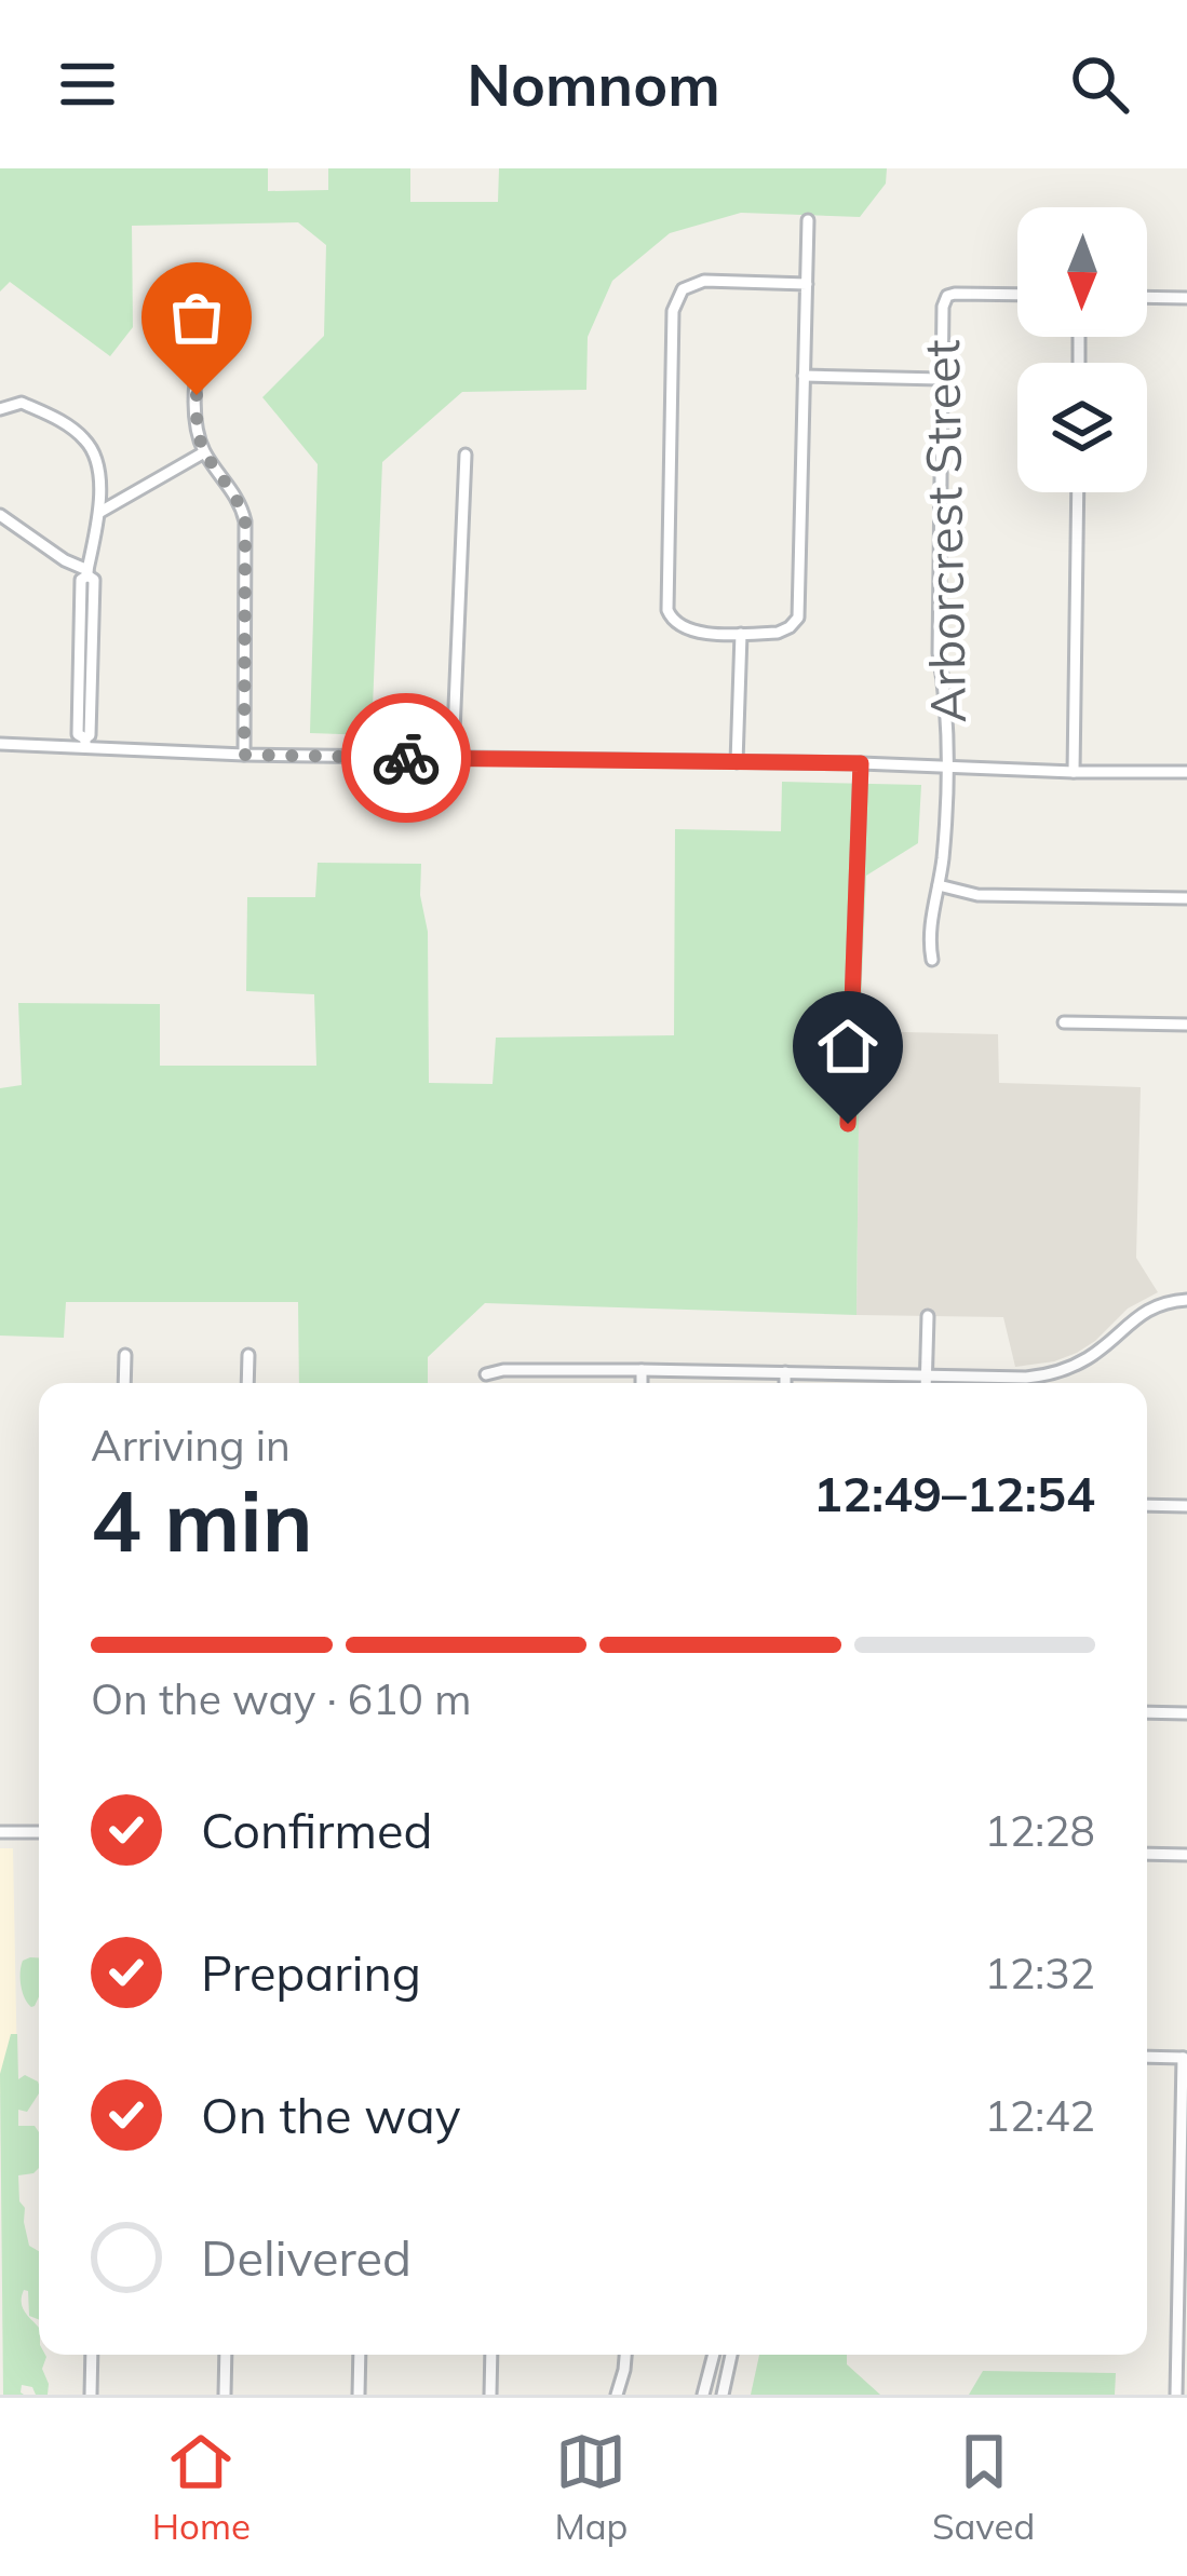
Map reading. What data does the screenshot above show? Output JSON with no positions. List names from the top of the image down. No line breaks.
{"streets":{"street":["Arborcrest Street"]},"north":"bottom","page":{"header":"Nomnom","heading":["4 min","Arriving in","12:49–12:54"],"bar":"On the way · 610 m","list":[["Confirmed","12:28"],["Preparing","12:32"],["On the way","12:42"],"Delivered"],"tabs":["Home","Map","Saved"]}}
